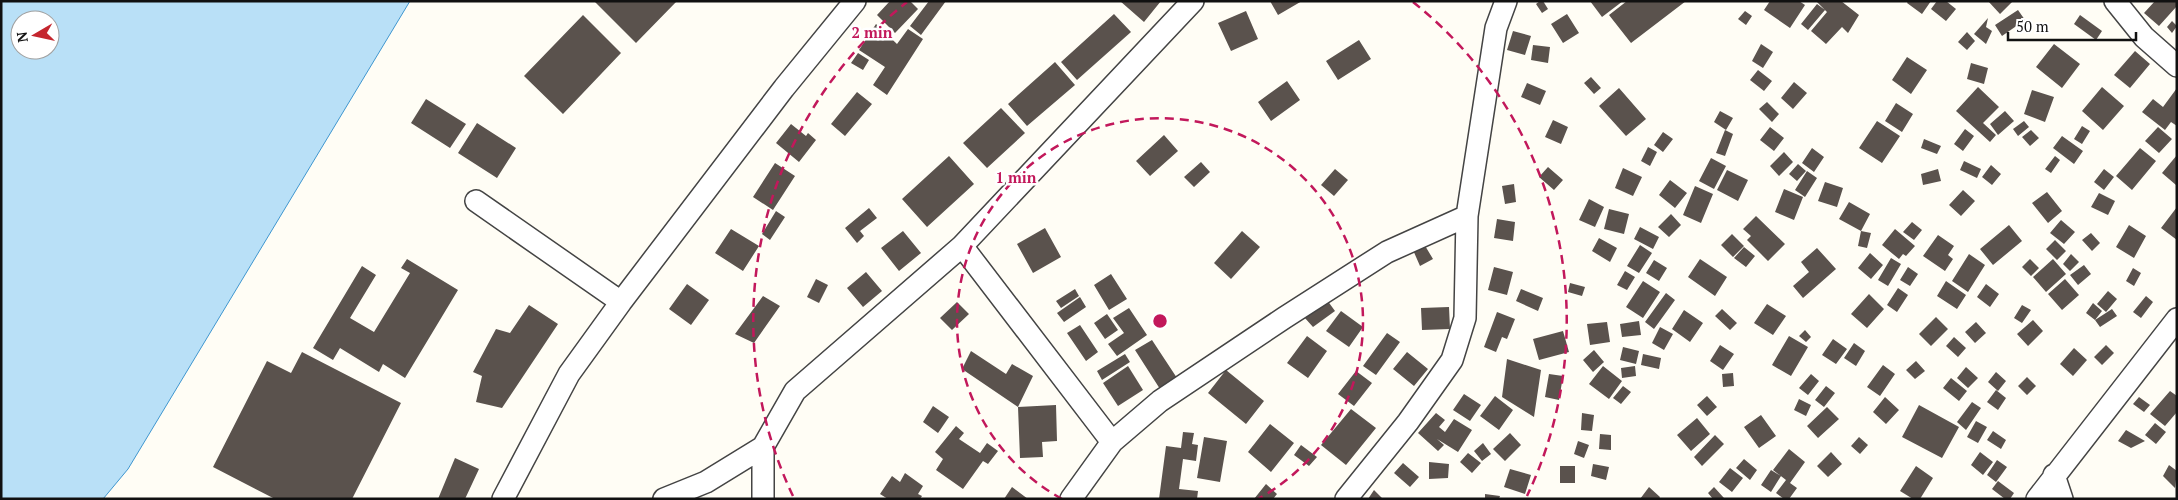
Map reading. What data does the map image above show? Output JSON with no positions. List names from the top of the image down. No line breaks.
{"scale_bar":"50 m","north":"left","rings":["2 min","1 min"]}
